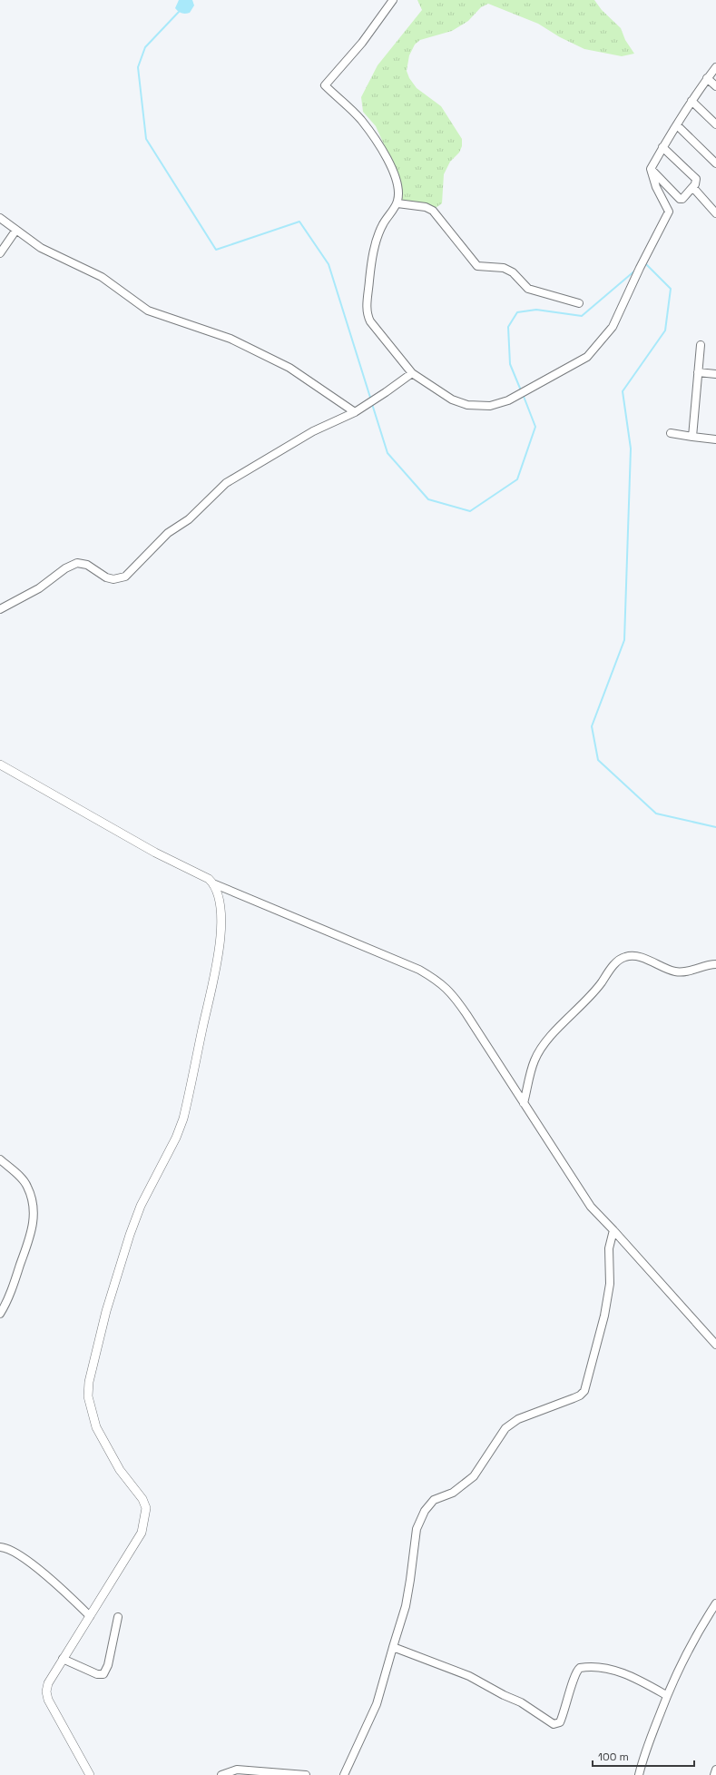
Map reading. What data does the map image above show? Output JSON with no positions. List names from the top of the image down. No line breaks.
{"scale_bar":"100 m"}
